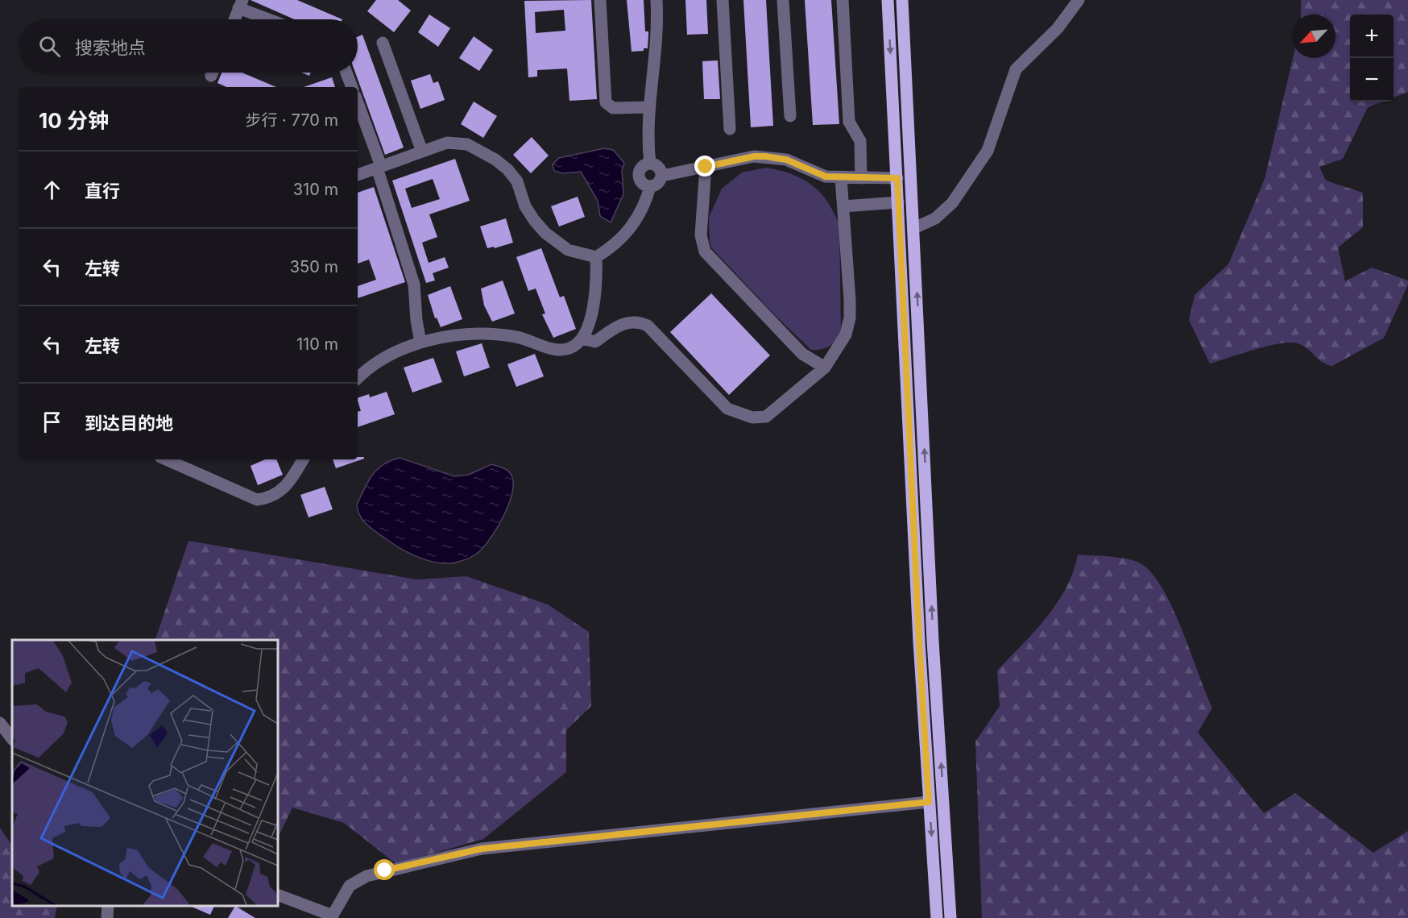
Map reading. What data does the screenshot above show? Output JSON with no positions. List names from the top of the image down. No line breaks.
{"north":"bottom left","page":{"map_buttons":["+","−"],"search":"搜索地点","heading":["10 分钟","步行 · 770 m"],"list":[["直行","310 m"],["左转","350 m"],["左转","110 m"],"到达目的地"]}}
